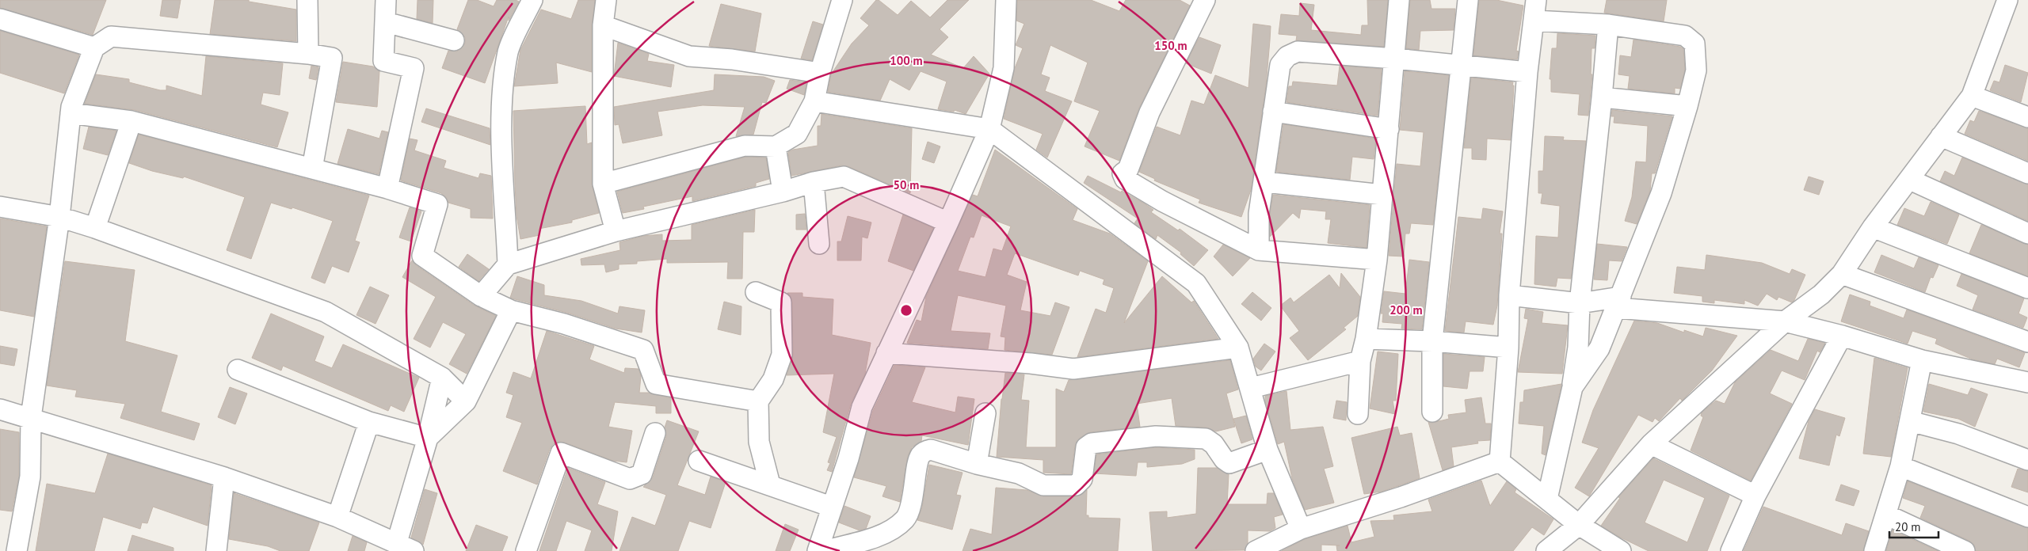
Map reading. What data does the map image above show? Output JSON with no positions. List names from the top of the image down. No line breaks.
{"scale_bar":"20 m","rings":["150 m","100 m","50 m","200 m"]}
